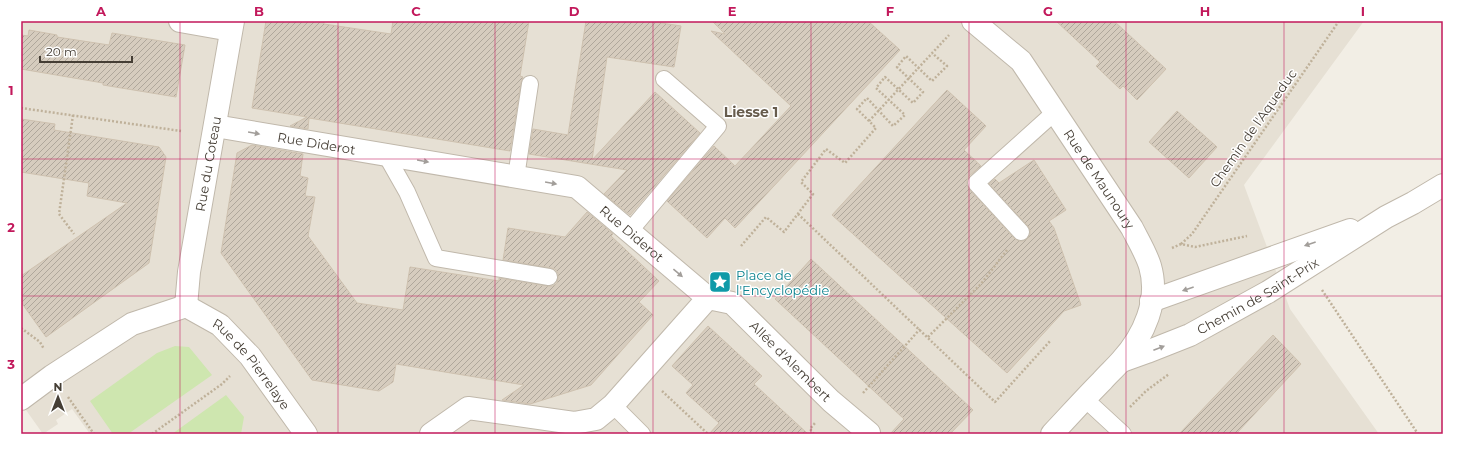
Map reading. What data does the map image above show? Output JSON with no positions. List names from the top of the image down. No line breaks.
{"streets":{"street":["Rue Diderot","Rue du Coteau","Rue de Maunoury","Chemin de Saint-Prix","Allée d'Alembert","Rue de Pierrelaye"],"path":["Chemin de l'Aqueduc"]},"crossings":[["Rue Diderot","Rue du Coteau"],["Rue Diderot","Allée d'Alembert"],["Rue du Coteau","Rue de Pierrelaye"],["Rue de Maunoury","Chemin de Saint-Prix"]],"one_way":["Rue Diderot"],"districts":["Liesse 1"],"places":{"place":["Place de l'Encyclopédie"]},"scale_bar":"20 m","north":"top","grid":{"columns":["A","B","C","D","E","F","G","H","I"],"rows":["1","2","3"]}}
